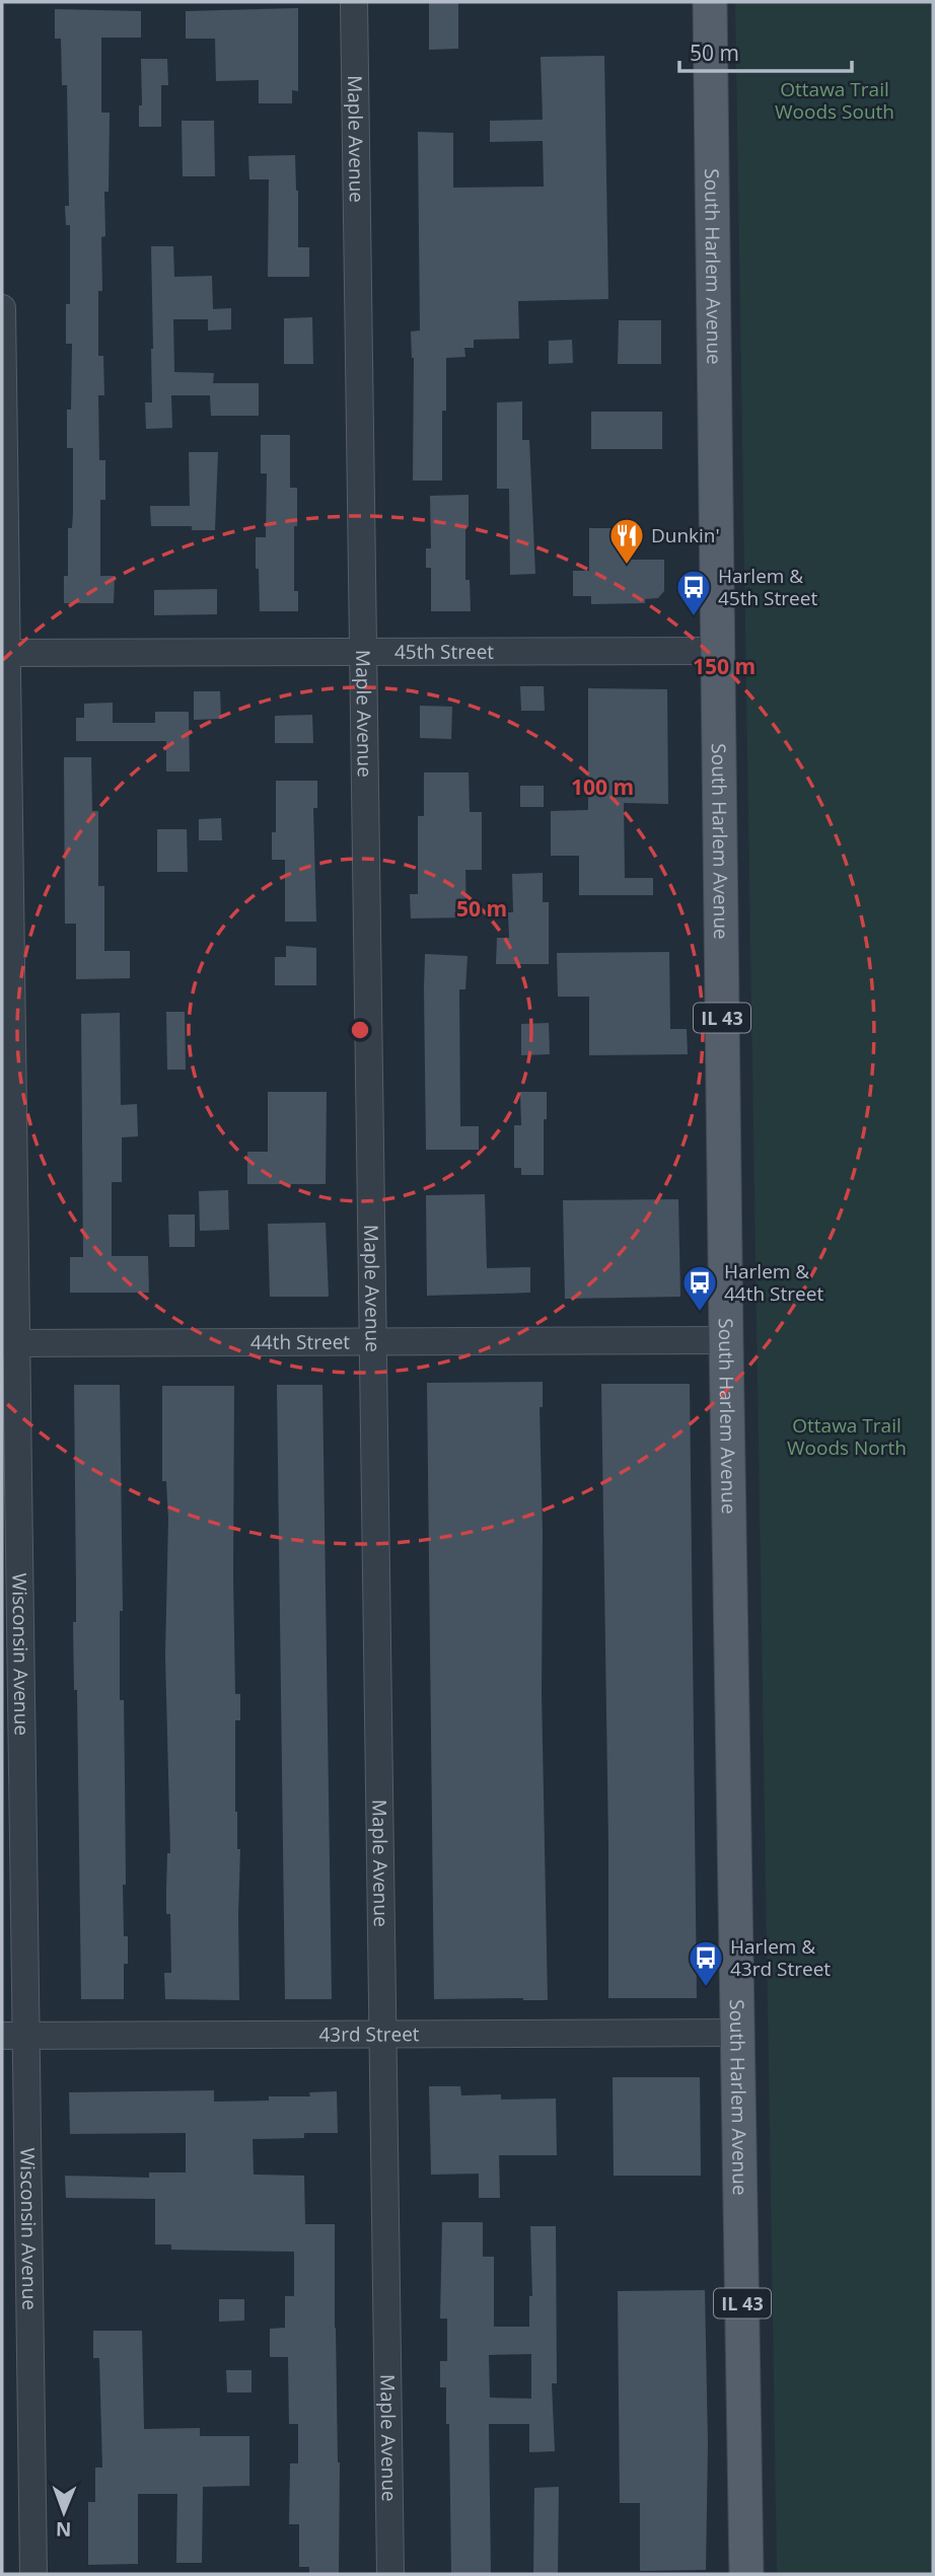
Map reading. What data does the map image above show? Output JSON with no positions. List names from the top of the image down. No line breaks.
{"streets":{"main road":["South Harlem Avenue","IL 43"],"street":["Maple Avenue","45th Street","44th Street","Wisconsin Avenue","43rd Street"]},"crossings":[["Maple Avenue","45th Street"],["Maple Avenue","44th Street"],["Maple Avenue","43rd Street"],["South Harlem Avenue","45th Street"],["South Harlem Avenue","44th Street"],["South Harlem Avenue","43rd Street"],["45th Street","Wisconsin Avenue"],["44th Street","Wisconsin Avenue"],["Wisconsin Avenue","43rd Street"]],"parks":["Ottawa Trail Woods South","Ottawa Trail Woods North"],"places":{"restaurant":["Dunkin'"],"bus stop":["Harlem & 45th Street","Harlem & 44th Street","Harlem & 43rd Street"]},"scale_bar":"50 m","north":"bottom","rings":["150 m","100 m","50 m"]}
